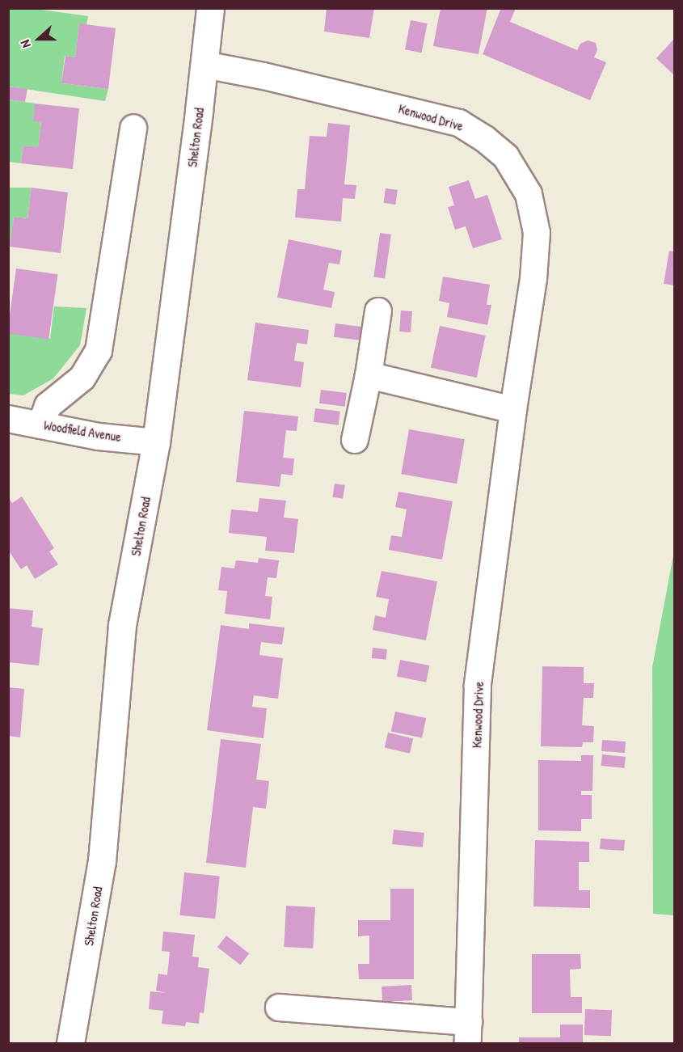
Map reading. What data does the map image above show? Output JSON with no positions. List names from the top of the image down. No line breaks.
{"streets":{"main road":["Shelton Road"],"street":["Kenwood Drive","Woodfield Avenue"]},"crossings":[["Kenwood Drive","Shelton Road"],["Shelton Road","Woodfield Avenue"]],"north":"left"}
